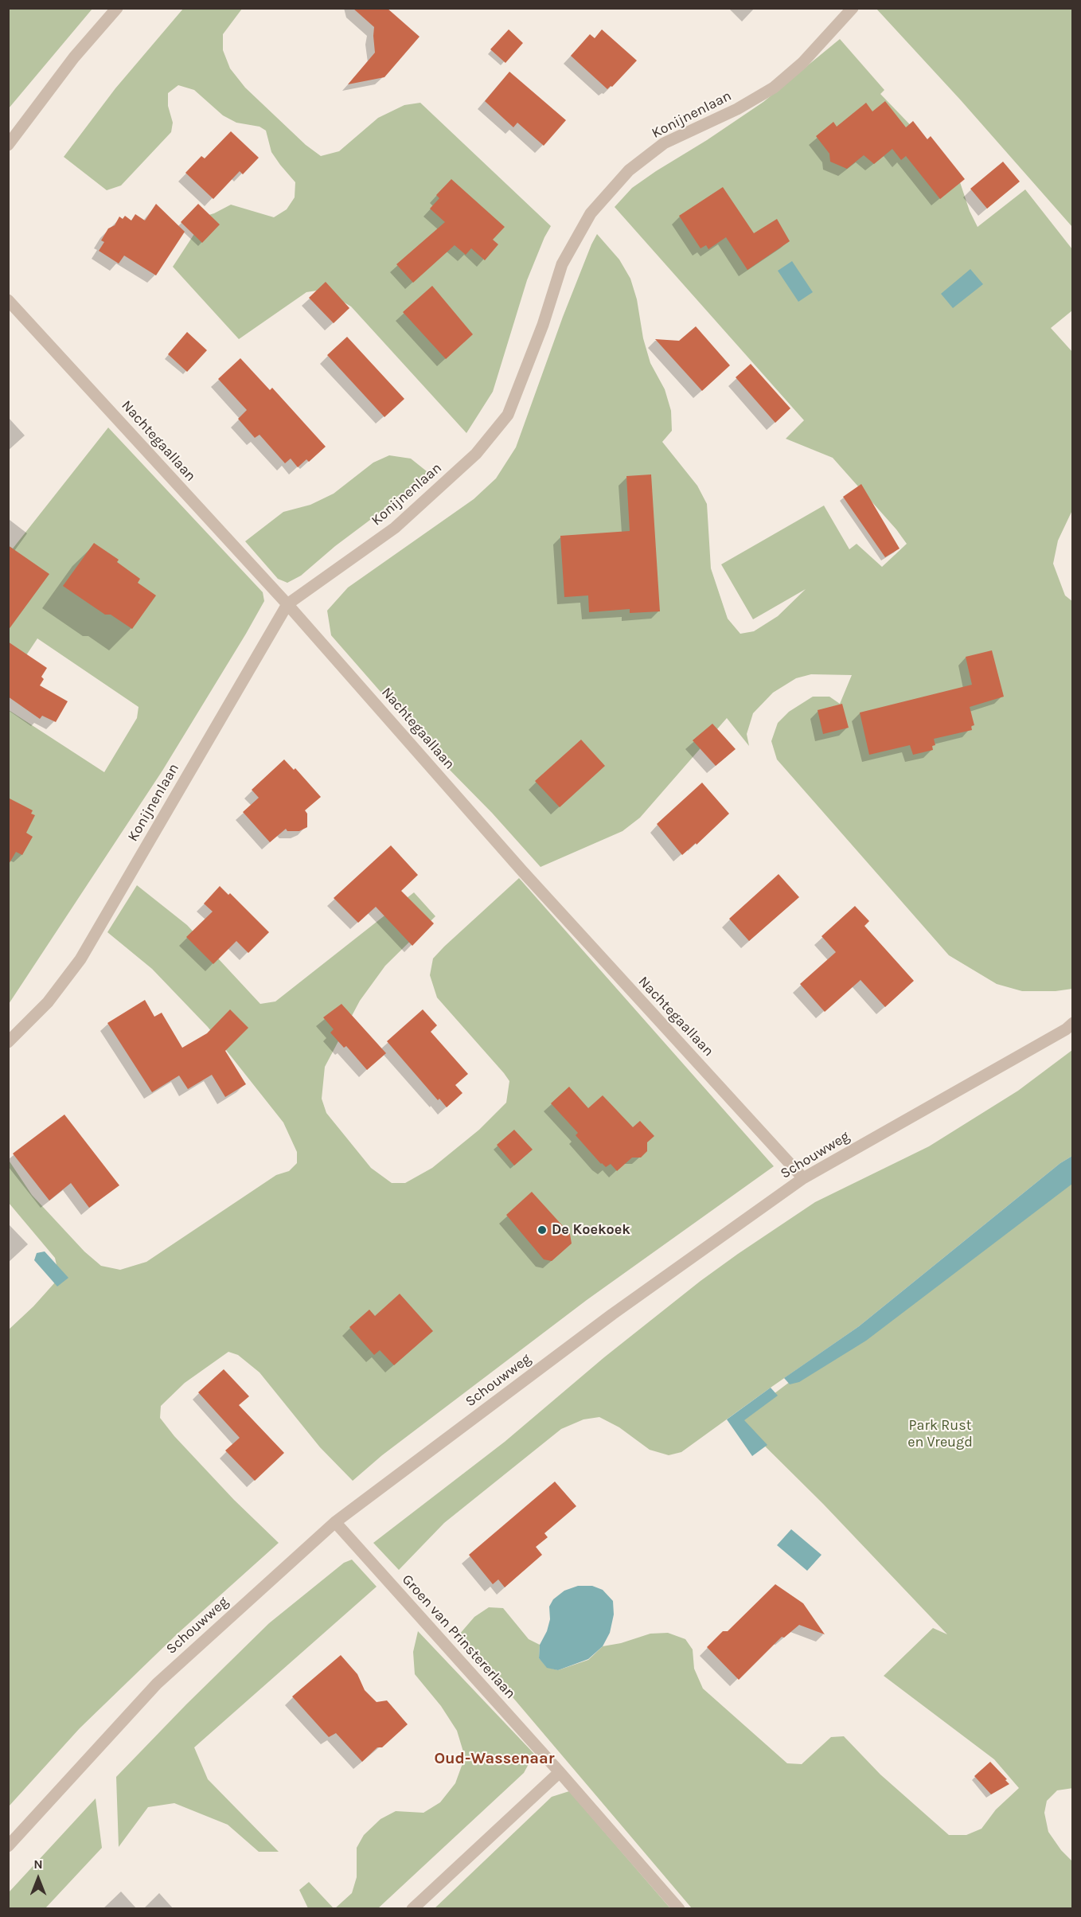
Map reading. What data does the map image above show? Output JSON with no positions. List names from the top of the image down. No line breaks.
{"streets":{"street":["Konijnenlaan","Nachtegaallaan","Schouwweg","Groen van Prinstererlaan"]},"crossings":[["Konijnenlaan","Nachtegaallaan"],["Nachtegaallaan","Schouwweg"],["Schouwweg","Groen van Prinstererlaan"]],"districts":["Oud-Wassenaar"],"parks":["Park Rust en Vreugd"],"places":["De Koekoek"],"north":"top"}
